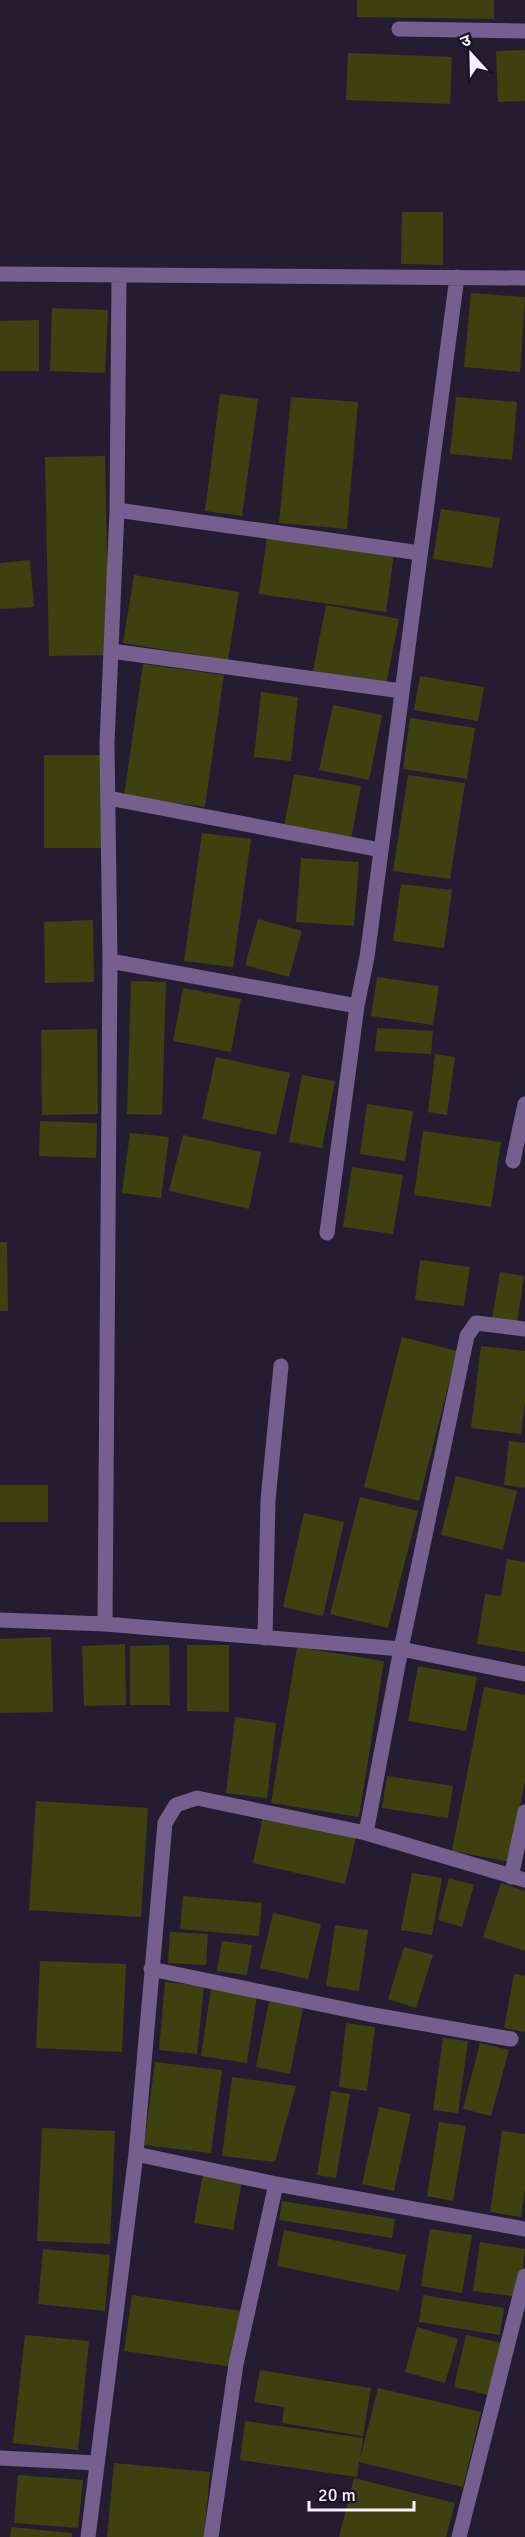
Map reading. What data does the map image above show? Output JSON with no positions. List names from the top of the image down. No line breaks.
{"scale_bar":"20 m","north":"top"}
